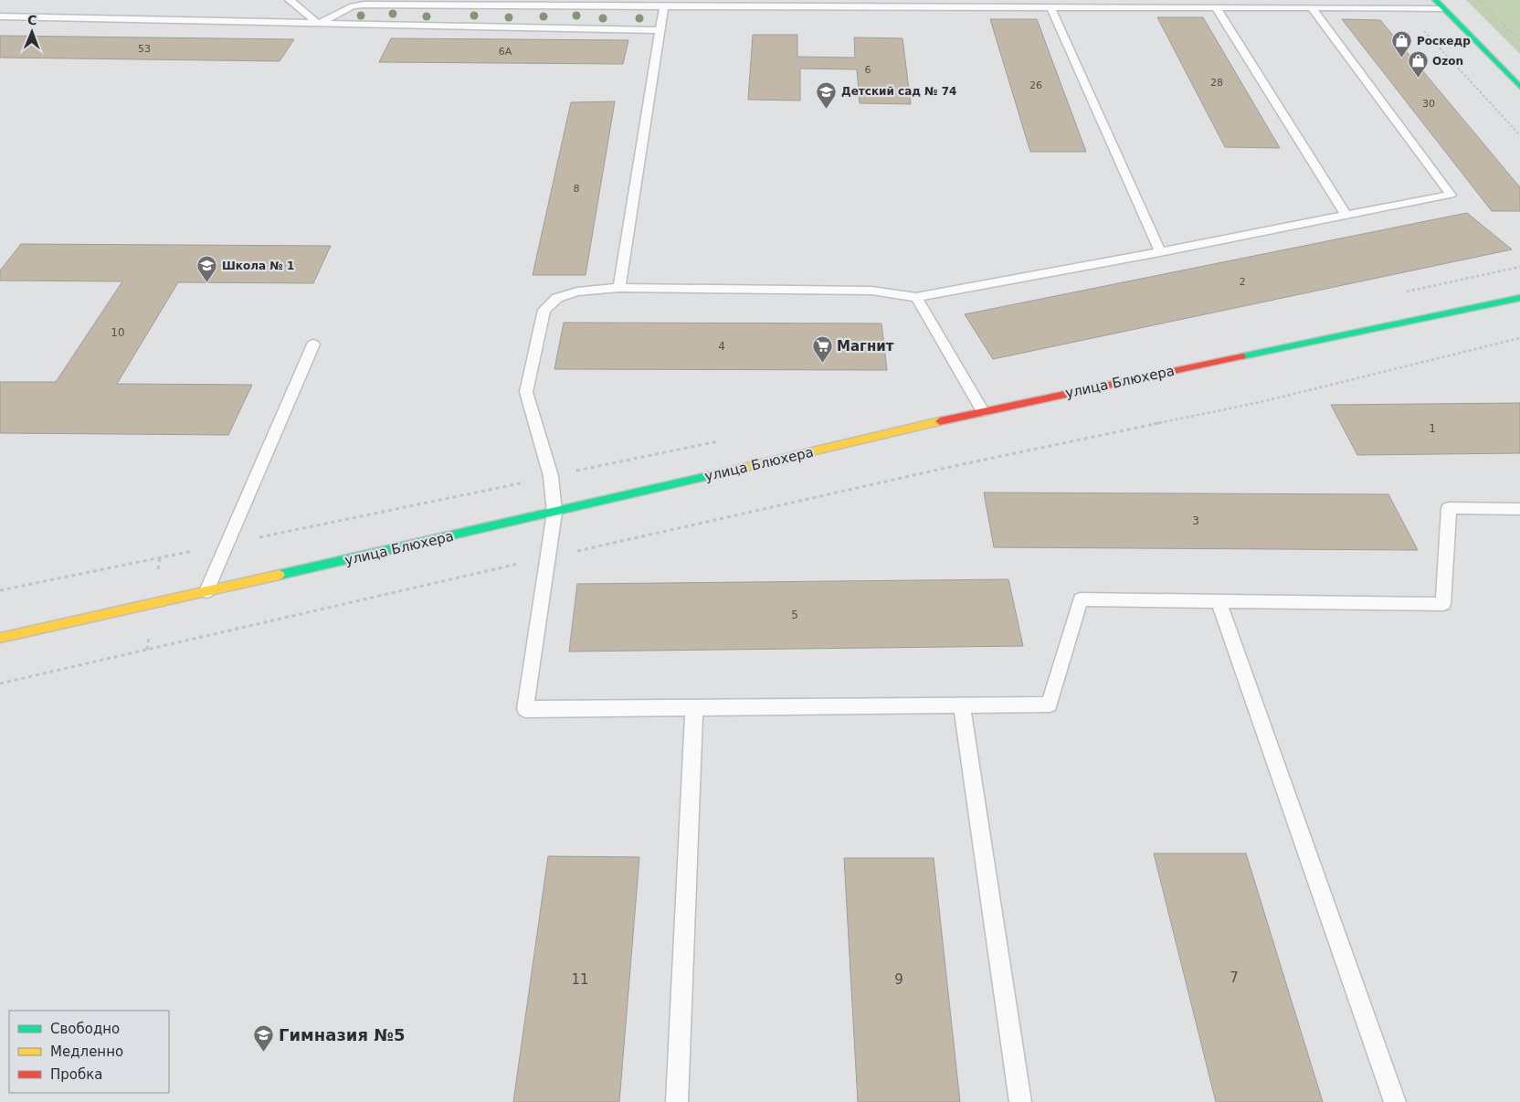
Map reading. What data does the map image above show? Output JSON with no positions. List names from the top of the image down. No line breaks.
{"streets":{"street":["улица Блюхера"]},"places":{"shop":["Роскедр","Ozon"],"school or university":["Детский сад № 74","Школа № 1","Гимназия №5"],"supermarket":["Магнит"]},"house_numbers":["53","6А","6","28","26","30","8","2","10","4","1","3","5","7","11","9"],"legend":["Свободно","Медленно","Пробка"],"north":"top"}
